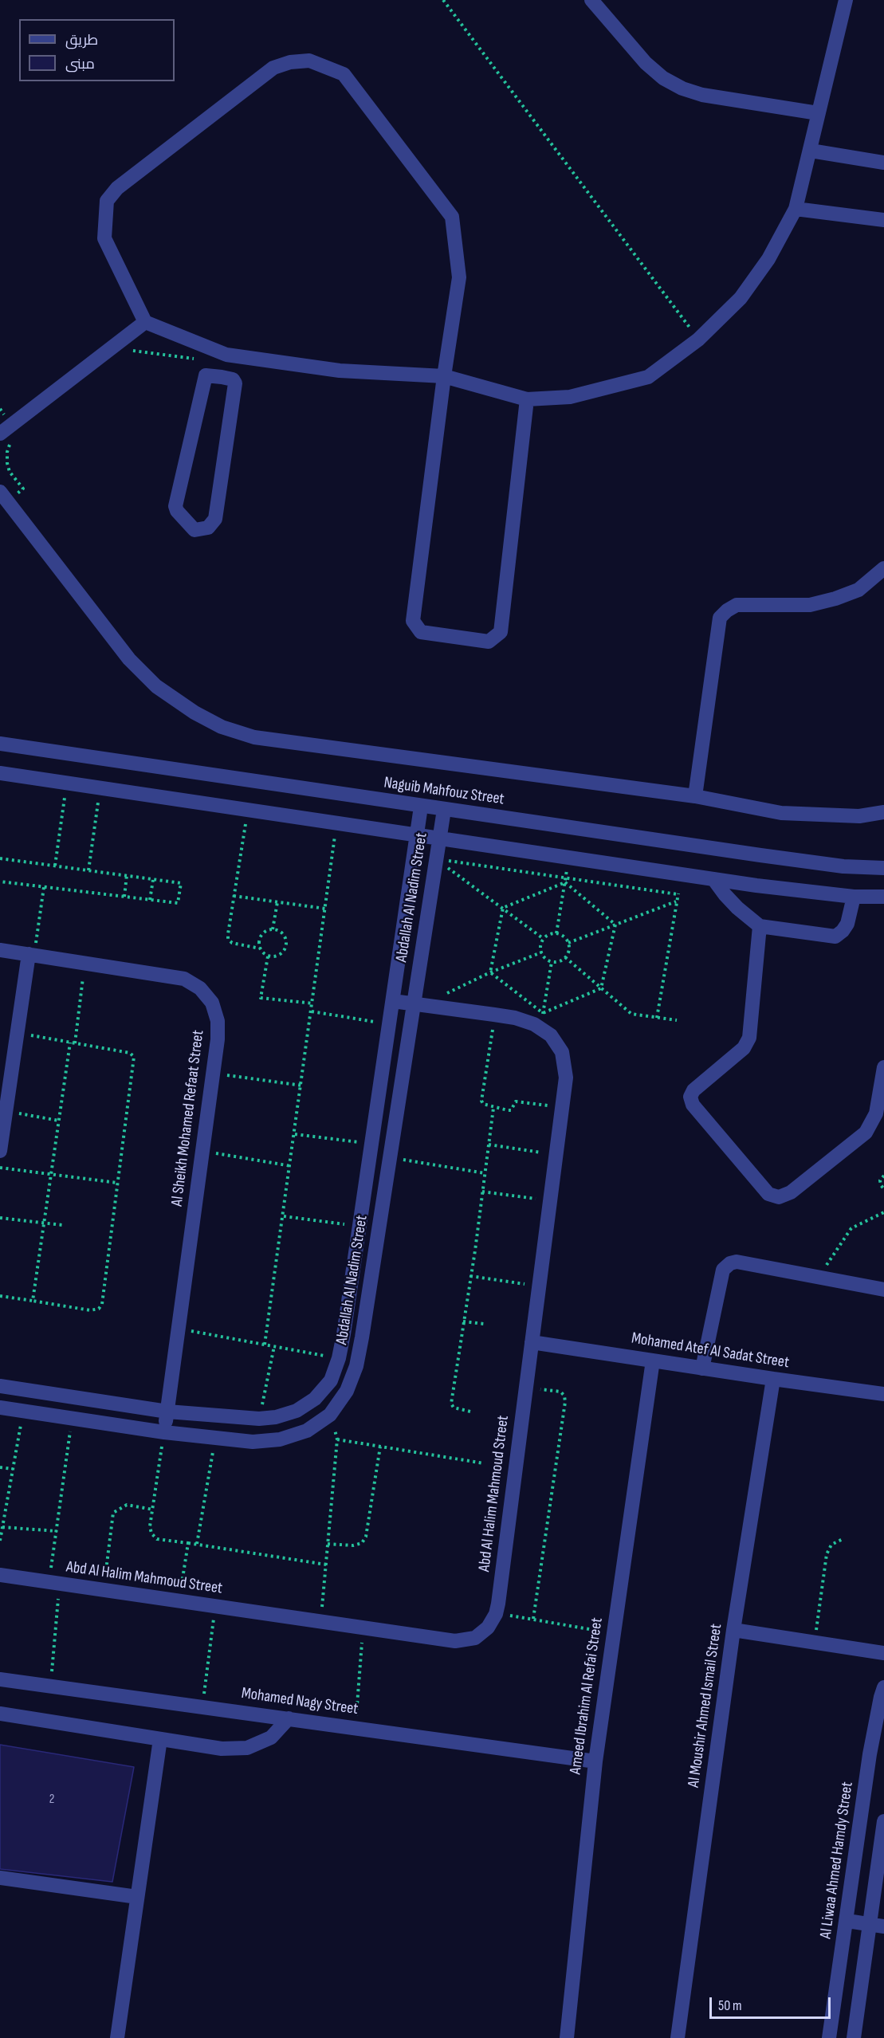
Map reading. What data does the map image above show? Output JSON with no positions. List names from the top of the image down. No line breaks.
{"streets":{"street":["Naguib Mahfouz Street","Abdallah Al Nadim Street","Al Sheikh Mohamed Refaat Street","Mohamed Atef Al Sadat Street","Abd Al Halim Mahmoud Street","Ameed Ibrahim Al Refai Street","Mohamed Nagy Street","Al Moushir Ahmed Ismail Street","Al Liwaa Ahmed Hamdy Street"]},"crossings":[["Naguib Mahfouz Street","Abdallah Al Nadim Street"],["Abdallah Al Nadim Street","Al Sheikh Mohamed Refaat Street"],["Abdallah Al Nadim Street","Abd Al Halim Mahmoud Street"],["Mohamed Atef Al Sadat Street","Abd Al Halim Mahmoud Street"],["Mohamed Atef Al Sadat Street","Ameed Ibrahim Al Refai Street"],["Mohamed Atef Al Sadat Street","Al Moushir Ahmed Ismail Street"],["Ameed Ibrahim Al Refai Street","Mohamed Nagy Street"]],"house_numbers":["2"],"legend":["طريق","مبنى"],"scale_bar":"50 m"}
